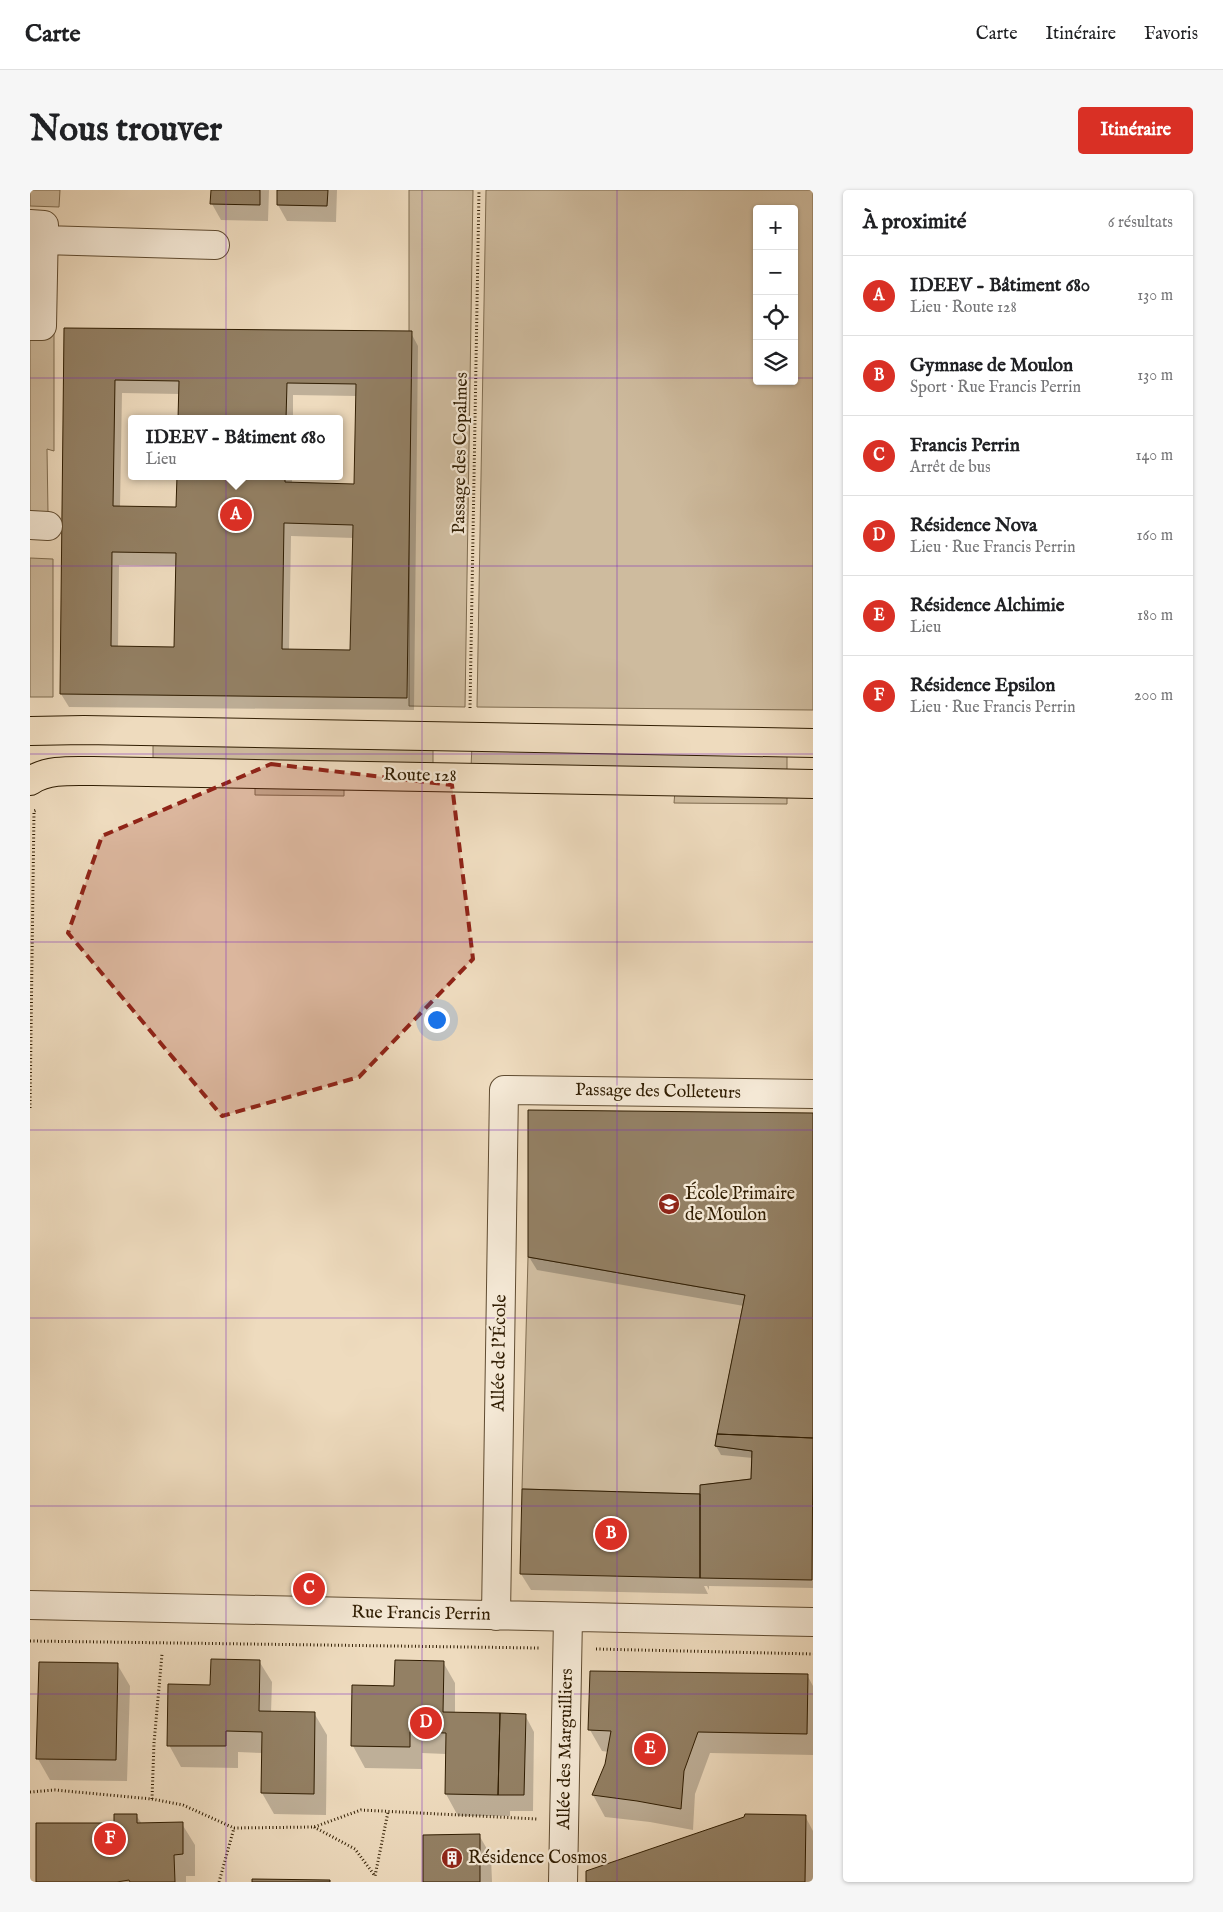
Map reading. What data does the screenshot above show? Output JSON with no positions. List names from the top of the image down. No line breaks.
{"streets":{"main road":["Route 128"],"street":["Passage des Colleteurs","Allée de l'École","Rue Francis Perrin","Allée des Marguilliers"],"path":["Passage des Copalmes"]},"crossings":[["Passage des Colleteurs","Allée de l'École"],["Allée de l'École","Rue Francis Perrin"],["Rue Francis Perrin","Allée des Marguilliers"]],"places":{"school or university":["École Primaire de Moulon"],"building":["Résidence Cosmos"]},"page":{"header":"Carte","nav":["Carte","Itinéraire","Favoris"],"buttons":"Itinéraire","title":"Nous trouver","heading":["À proximité","6 résultats"],"map_buttons":["+","−"],"list":[{"mark":"A","name":"IDEEV - Bâtiment 680","note":"Lieu · Route 128","value":"130 m"},{"mark":"B","name":"Gymnase de Moulon","note":"Sport · Rue Francis Perrin","value":"130 m"},{"mark":"C","name":"Francis Perrin","note":"Arrêt de bus","value":"140 m"},{"mark":"D","name":"Résidence Nova","note":"Lieu · Rue Francis Perrin","value":"160 m"},{"mark":"E","name":"Résidence Alchimie","note":"Lieu","value":"180 m"},{"mark":"F","name":"Résidence Epsilon","note":"Lieu · Rue Francis Perrin","value":"200 m"}],"popup":["IDEEV - Bâtiment 680","Lieu"],"pins":["A","B","C","D","E","F"]}}
